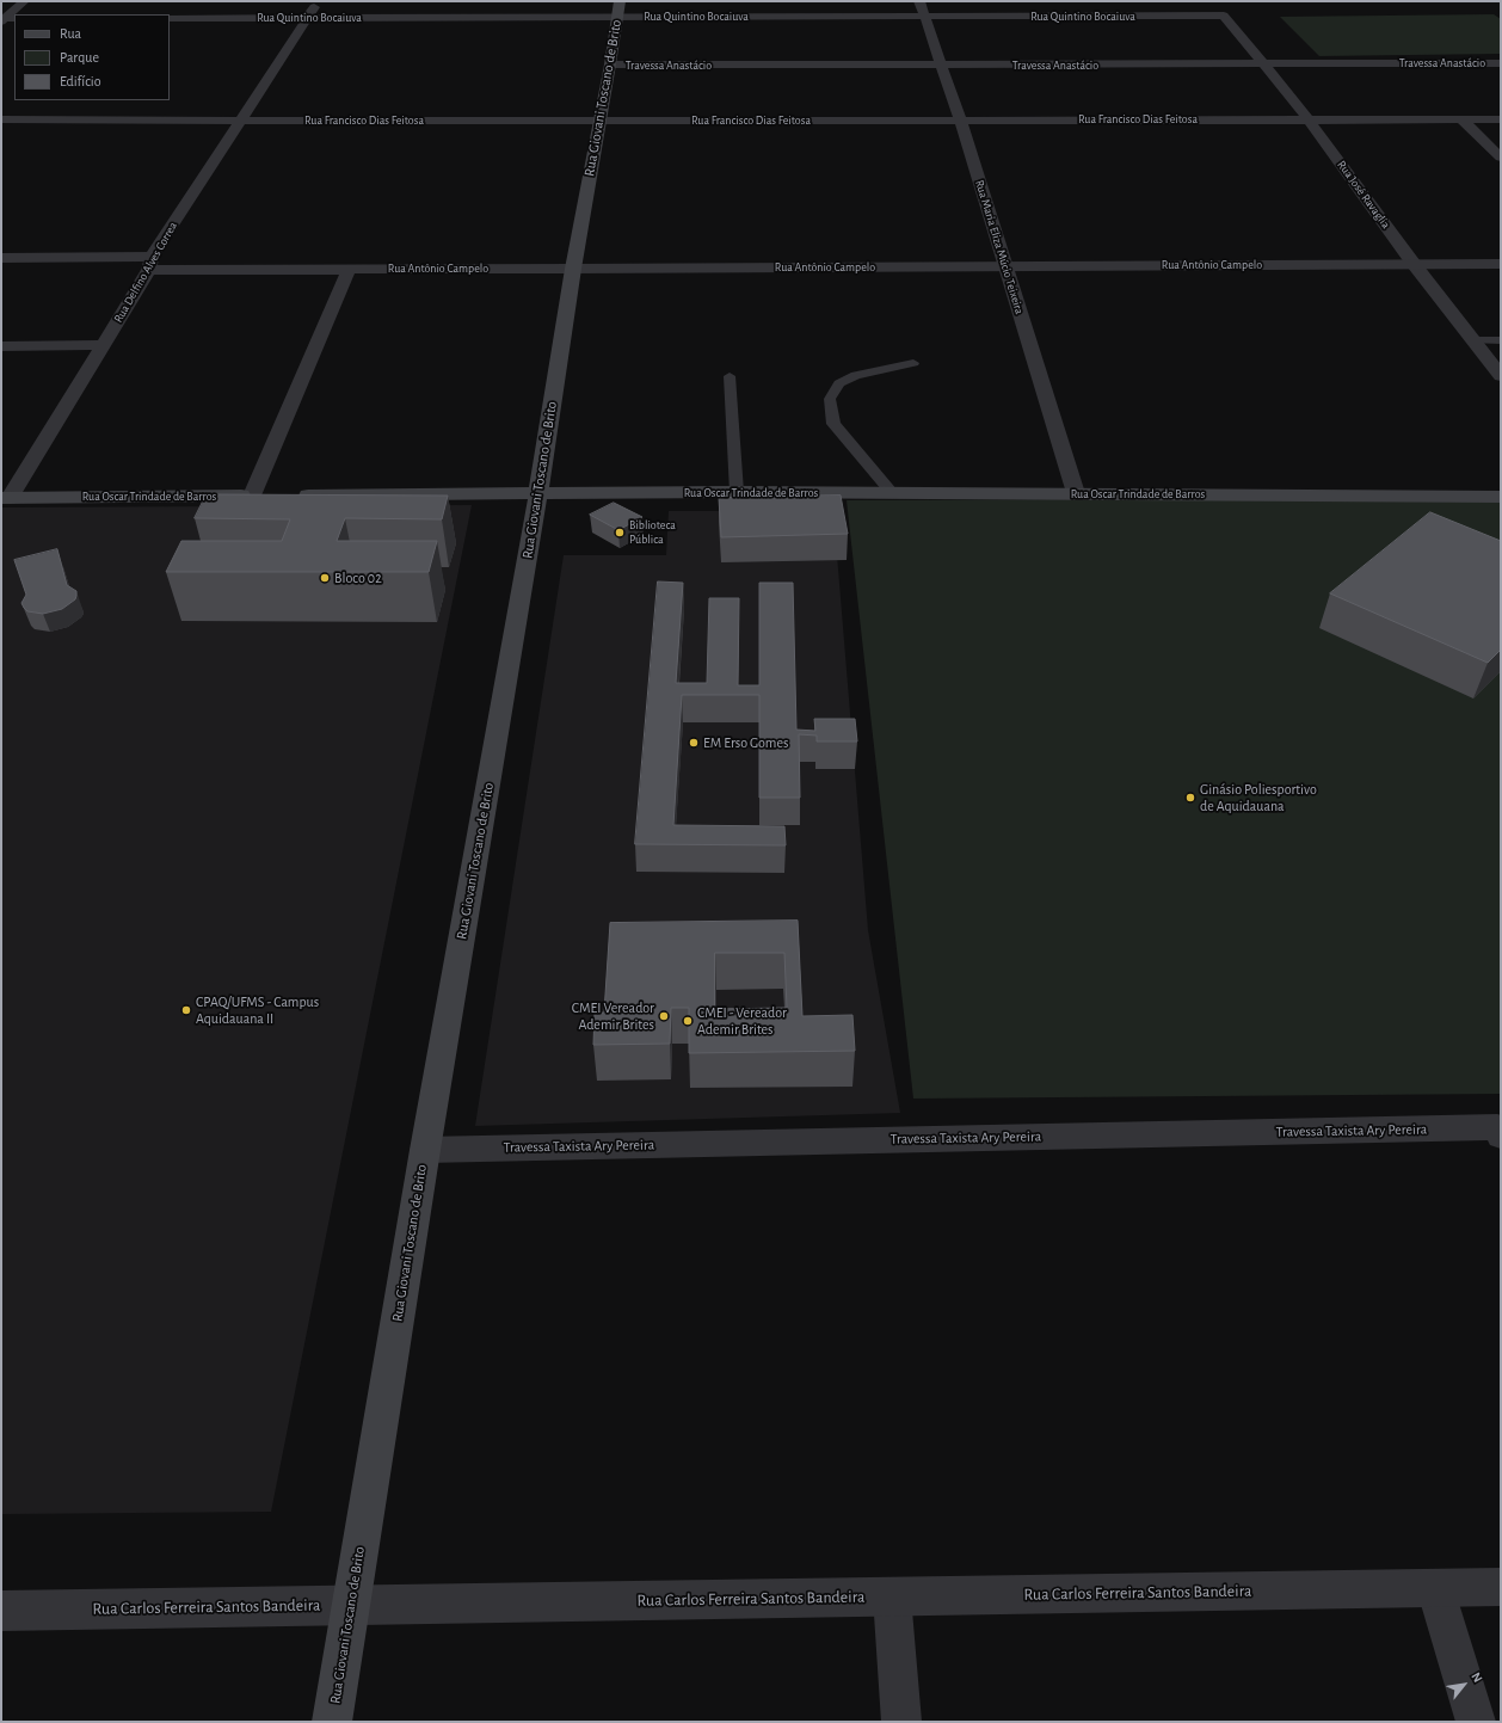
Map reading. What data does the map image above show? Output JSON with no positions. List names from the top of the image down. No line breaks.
{"streets":{"main road":["Rua Giovani Toscano de Brito","Rua Oscar Trindade de Barros"],"street":["Rua Quintino Bocaiuva","Travessa Anastácio","Rua Francisco Dias Feitosa","Rua José Ravaglia","Rua Maria Eliza Múcio Teixeira","Rua Antônio Campelo","Rua Delfino Alves Correa","Travessa Taxista Ary Pereira","Rua Carlos Ferreira Santos Bandeira"]},"crossings":[["Rua Quintino Bocaiuva","Rua Giovani Toscano de Brito"],["Rua Quintino Bocaiuva","Rua José Ravaglia"],["Rua Quintino Bocaiuva","Rua Maria Eliza Múcio Teixeira"],["Rua Quintino Bocaiuva","Rua Delfino Alves Correa"],["Travessa Anastácio","Rua Giovani Toscano de Brito"],["Travessa Anastácio","Rua José Ravaglia"],["Travessa Anastácio","Rua Maria Eliza Múcio Teixeira"],["Rua Giovani Toscano de Brito","Rua Francisco Dias Feitosa"],["Rua Giovani Toscano de Brito","Rua Antônio Campelo"],["Rua Giovani Toscano de Brito","Rua Oscar Trindade de Barros"],["Rua Giovani Toscano de Brito","Travessa Taxista Ary Pereira"],["Rua Giovani Toscano de Brito","Rua Carlos Ferreira Santos Bandeira"],["Rua Francisco Dias Feitosa","Rua José Ravaglia"],["Rua Francisco Dias Feitosa","Rua Maria Eliza Múcio Teixeira"],["Rua Francisco Dias Feitosa","Rua Delfino Alves Correa"],["Rua José Ravaglia","Rua Antônio Campelo"],["Rua Maria Eliza Múcio Teixeira","Rua Antônio Campelo"],["Rua Maria Eliza Múcio Teixeira","Rua Oscar Trindade de Barros"],["Rua Antônio Campelo","Rua Delfino Alves Correa"],["Rua Delfino Alves Correa","Rua Oscar Trindade de Barros"]],"places":["Biblioteca Pública","Bloco 02","EM Erso Gomes","Ginásio Poliesportivo de Aquidauana","CPAQ/UFMS - Campus Aquidauana II","CMEI Vereador Ademir Brites","CMEI - Vereador Ademir Brites"],"legend":["Rua","Parque","Edifício"],"north":"top right"}
